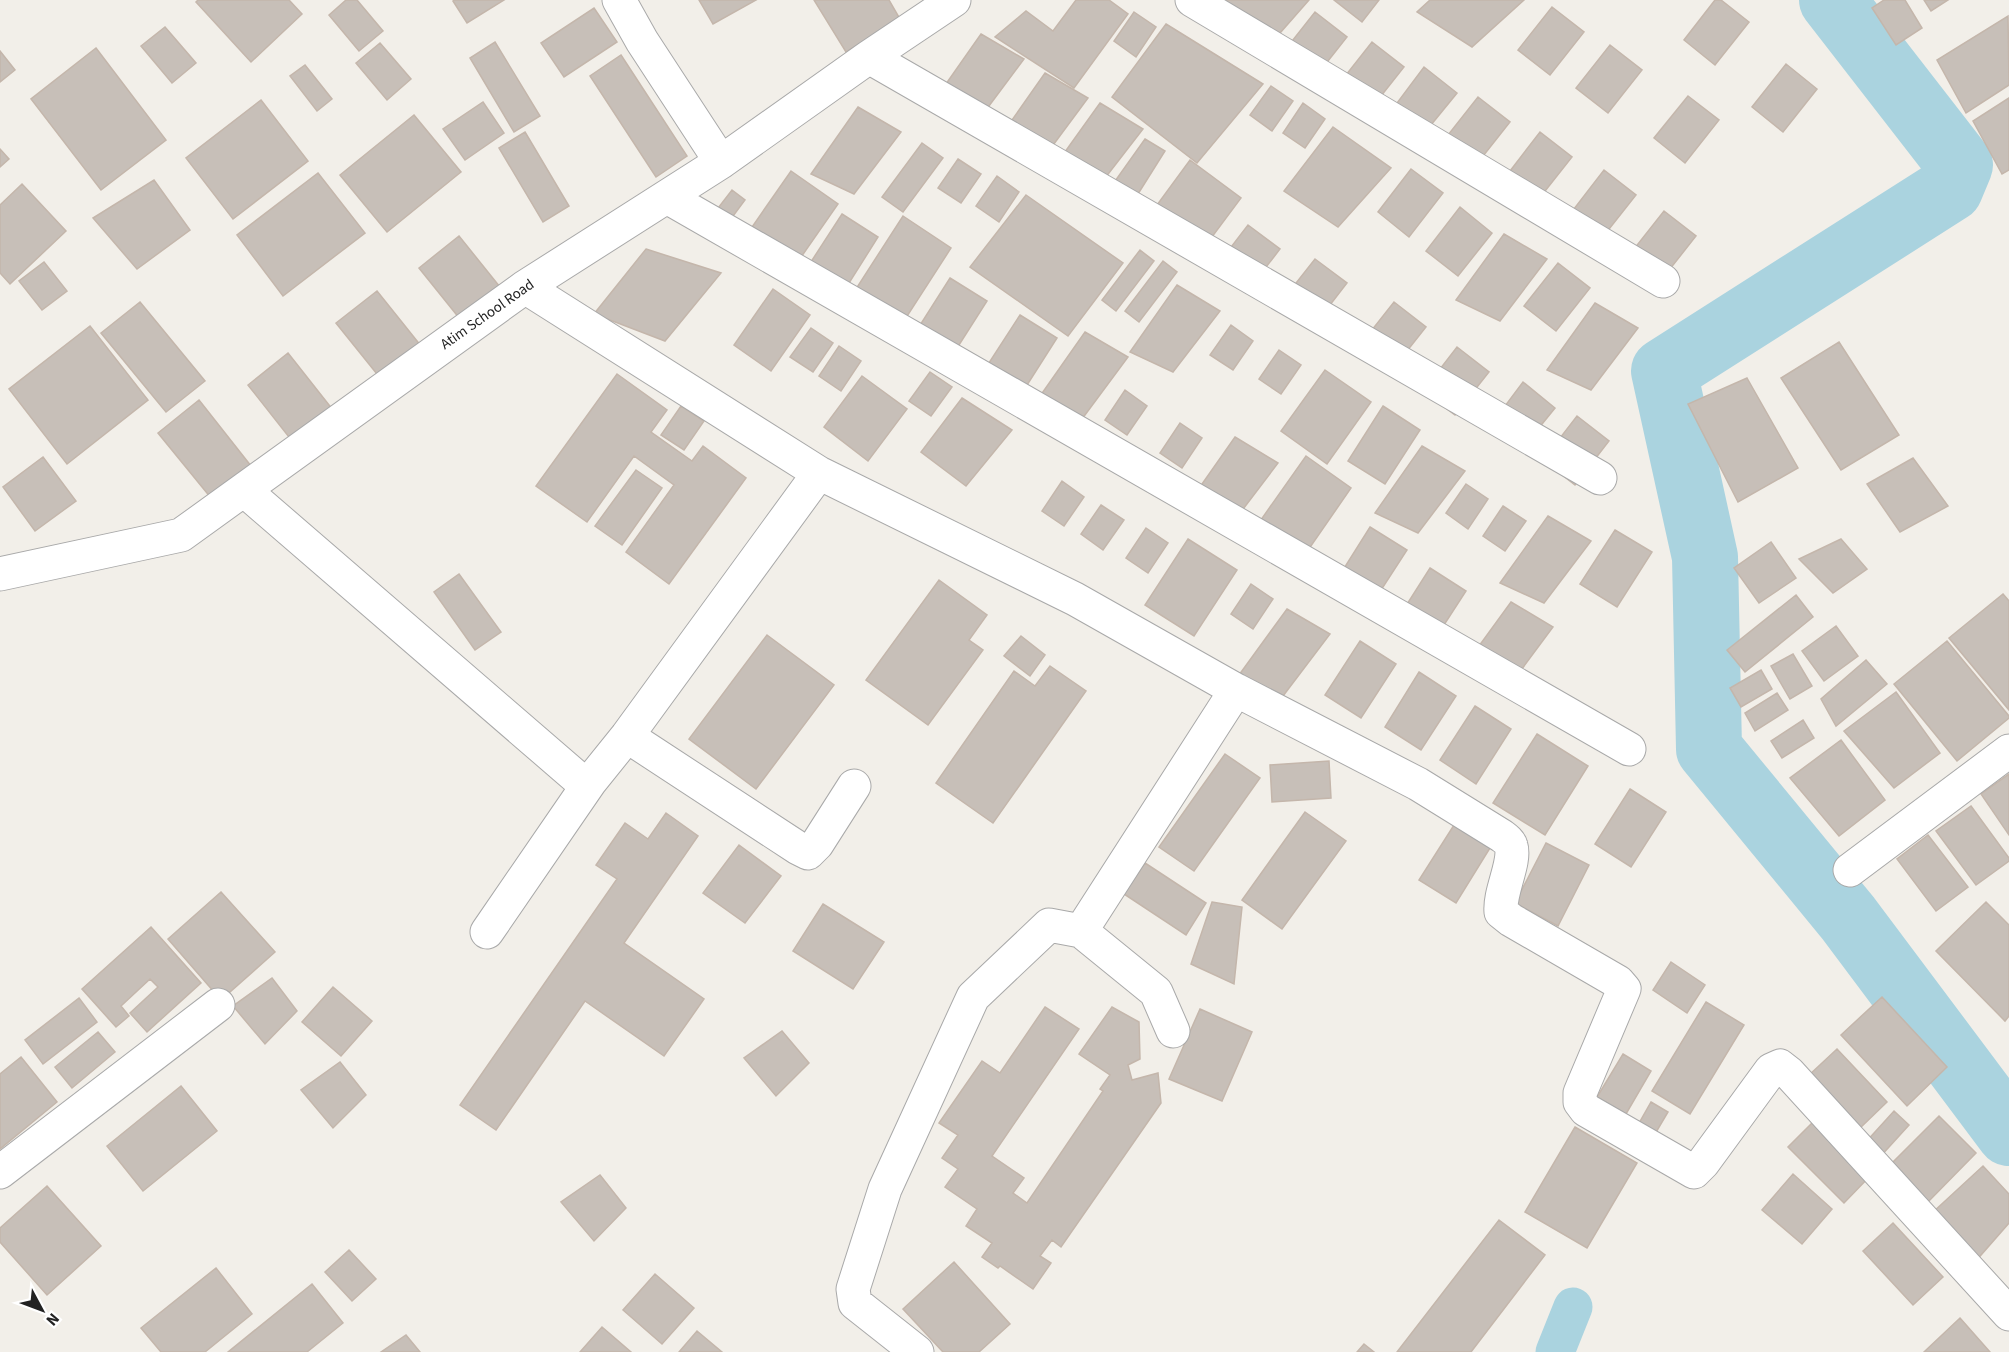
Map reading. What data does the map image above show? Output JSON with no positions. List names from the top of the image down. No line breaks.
{"streets":{"street":["Atim School Road"]},"north":"bottom right"}
